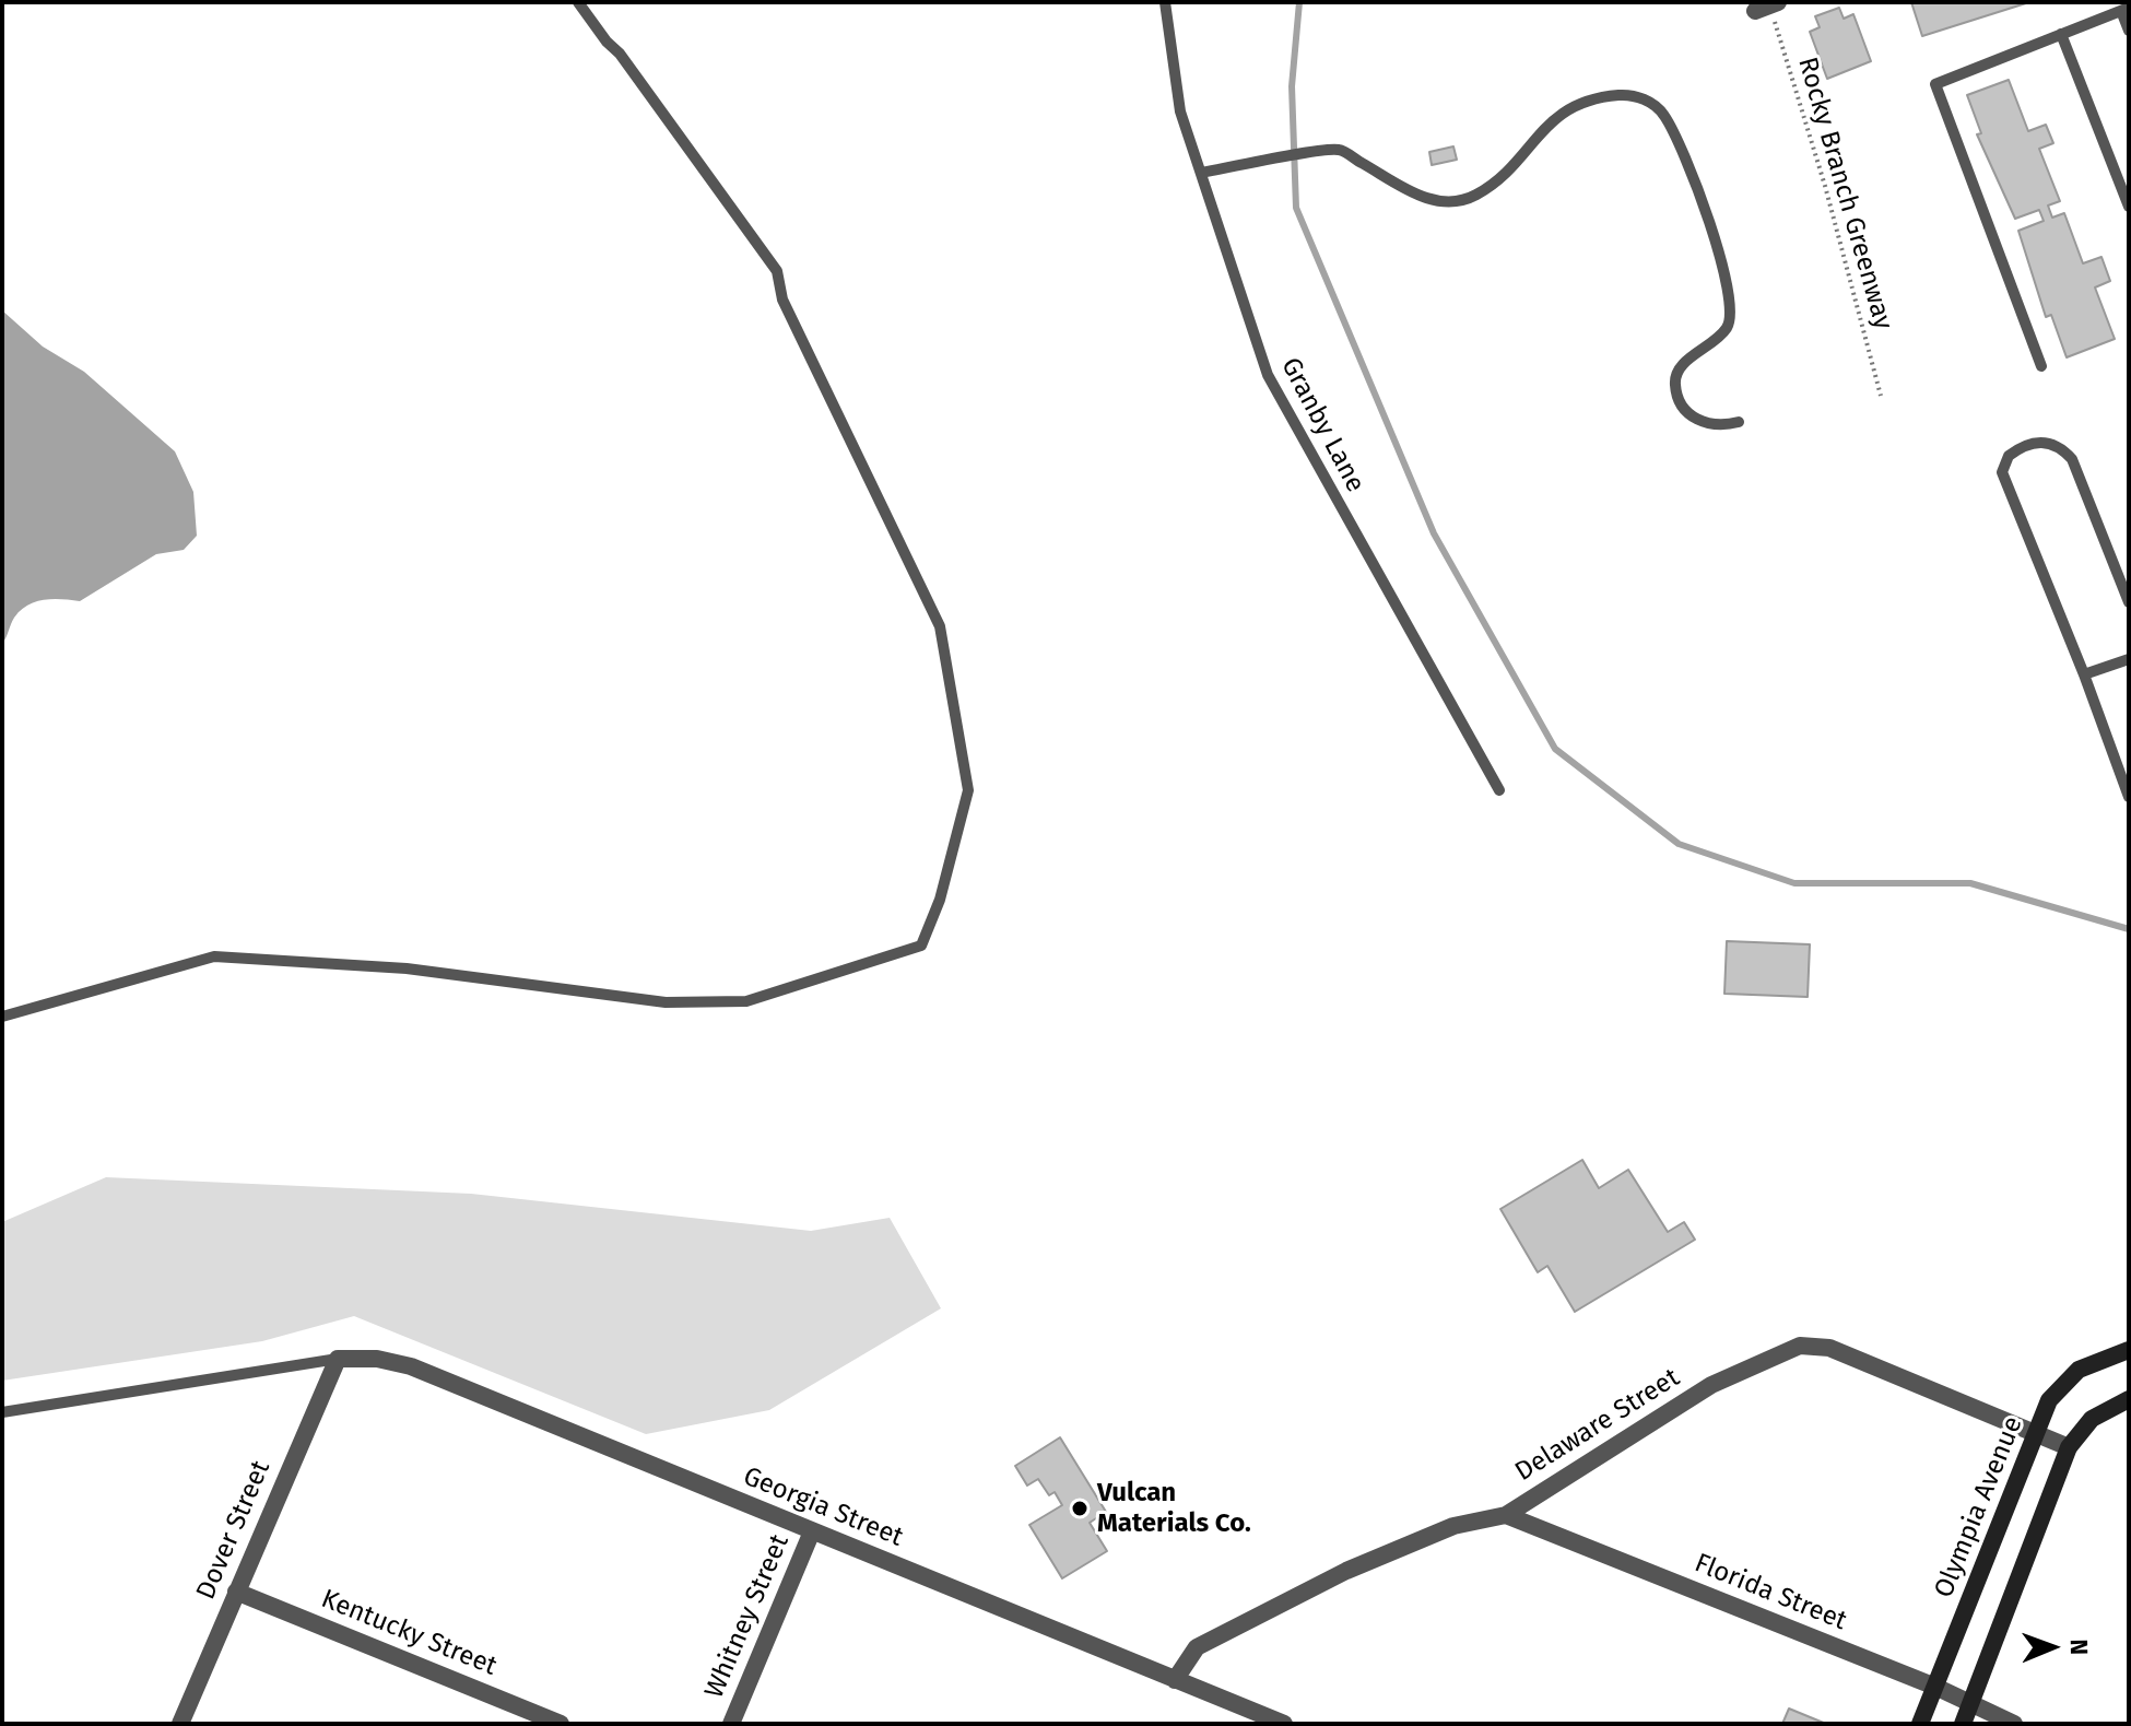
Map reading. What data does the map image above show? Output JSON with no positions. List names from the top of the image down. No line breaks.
{"streets":{"main road":["Olympia Avenue"],"street":["Delaware Street","Georgia Street","Dover Street","Florida Street","Whitney Street","Kentucky Street"],"lane":["Granby Lane"],"path":["Rocky Branch Greenway"]},"crossings":[["Delaware Street","Georgia Street"],["Delaware Street","Olympia Avenue"],["Delaware Street","Florida Street"],["Georgia Street","Dover Street"],["Georgia Street","Whitney Street"],["Olympia Avenue","Florida Street"],["Dover Street","Kentucky Street"]],"places":["Vulcan Materials Co."],"north":"right"}
